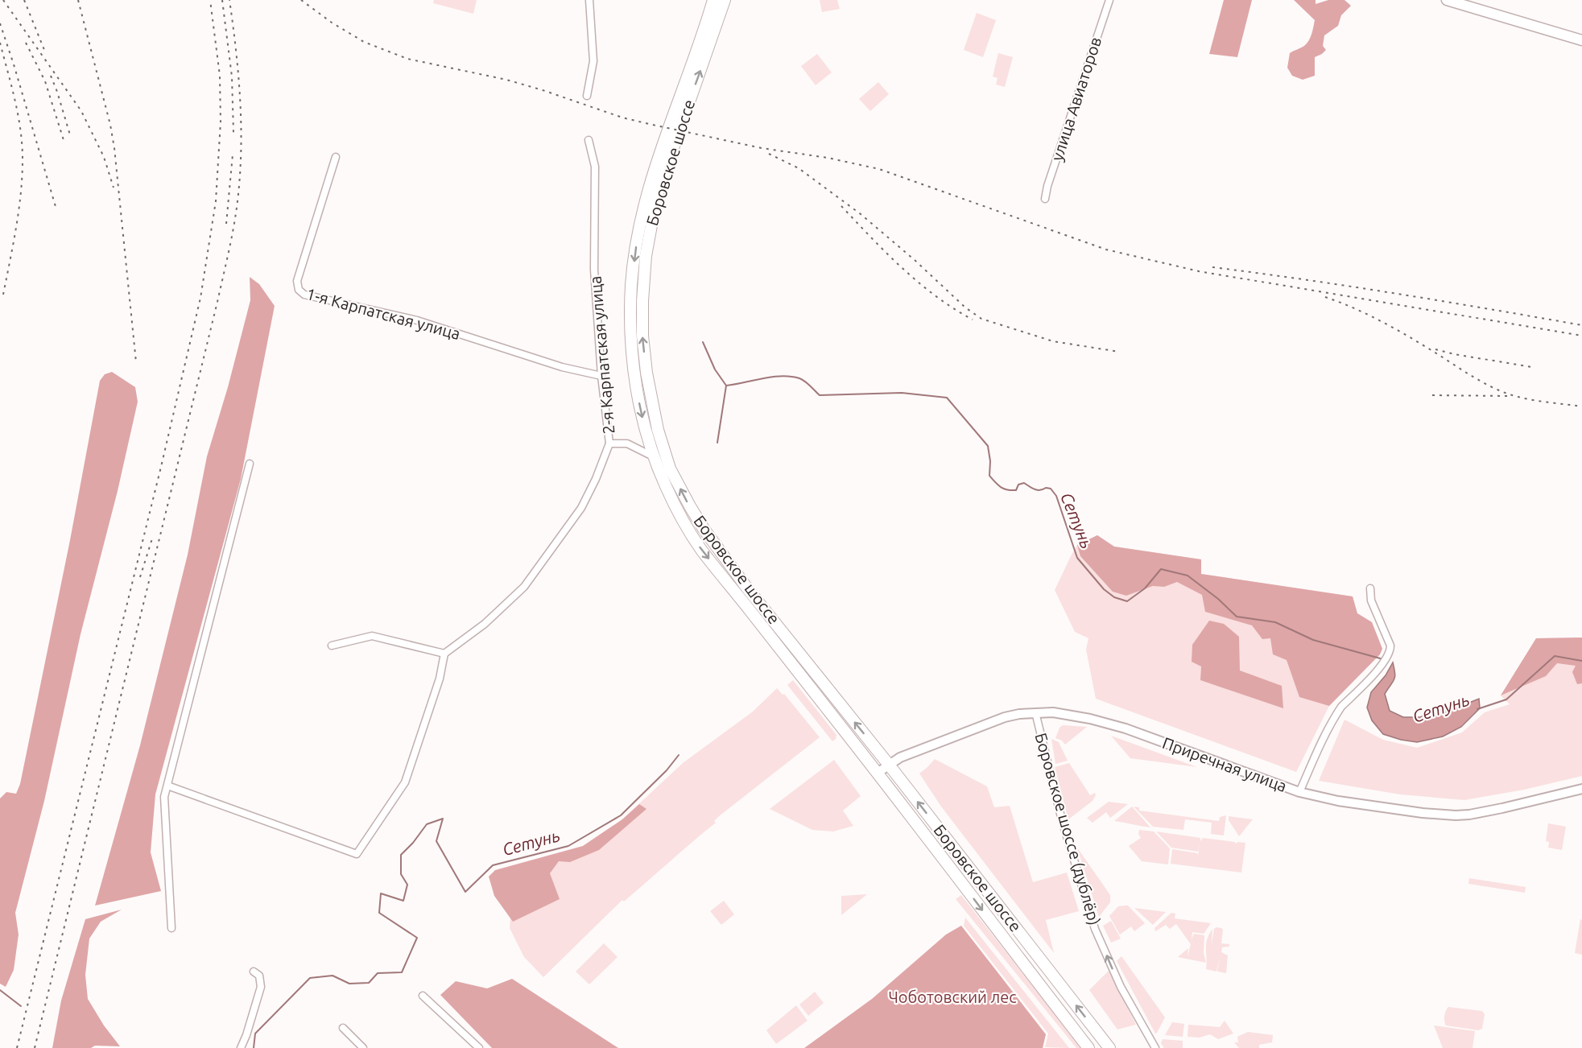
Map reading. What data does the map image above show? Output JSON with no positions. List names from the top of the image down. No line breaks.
{"streets":{"main road":["Боровское шоссе"],"street":["улица Авиаторов","1-я Карпатская улица","2-я Карпатская улица","Приречная улица","Боровское шоссе (дублёр)"]},"crossings":[["Боровское шоссе","Приречная улица"],["1-я Карпатская улица","2-я Карпатская улица"],["Приречная улица","Боровское шоссе (дублёр)"]],"one_way":["Боровское шоссе (дублёр)"],"water":["Сетунь"],"parks":["Чоботовский лес"]}
